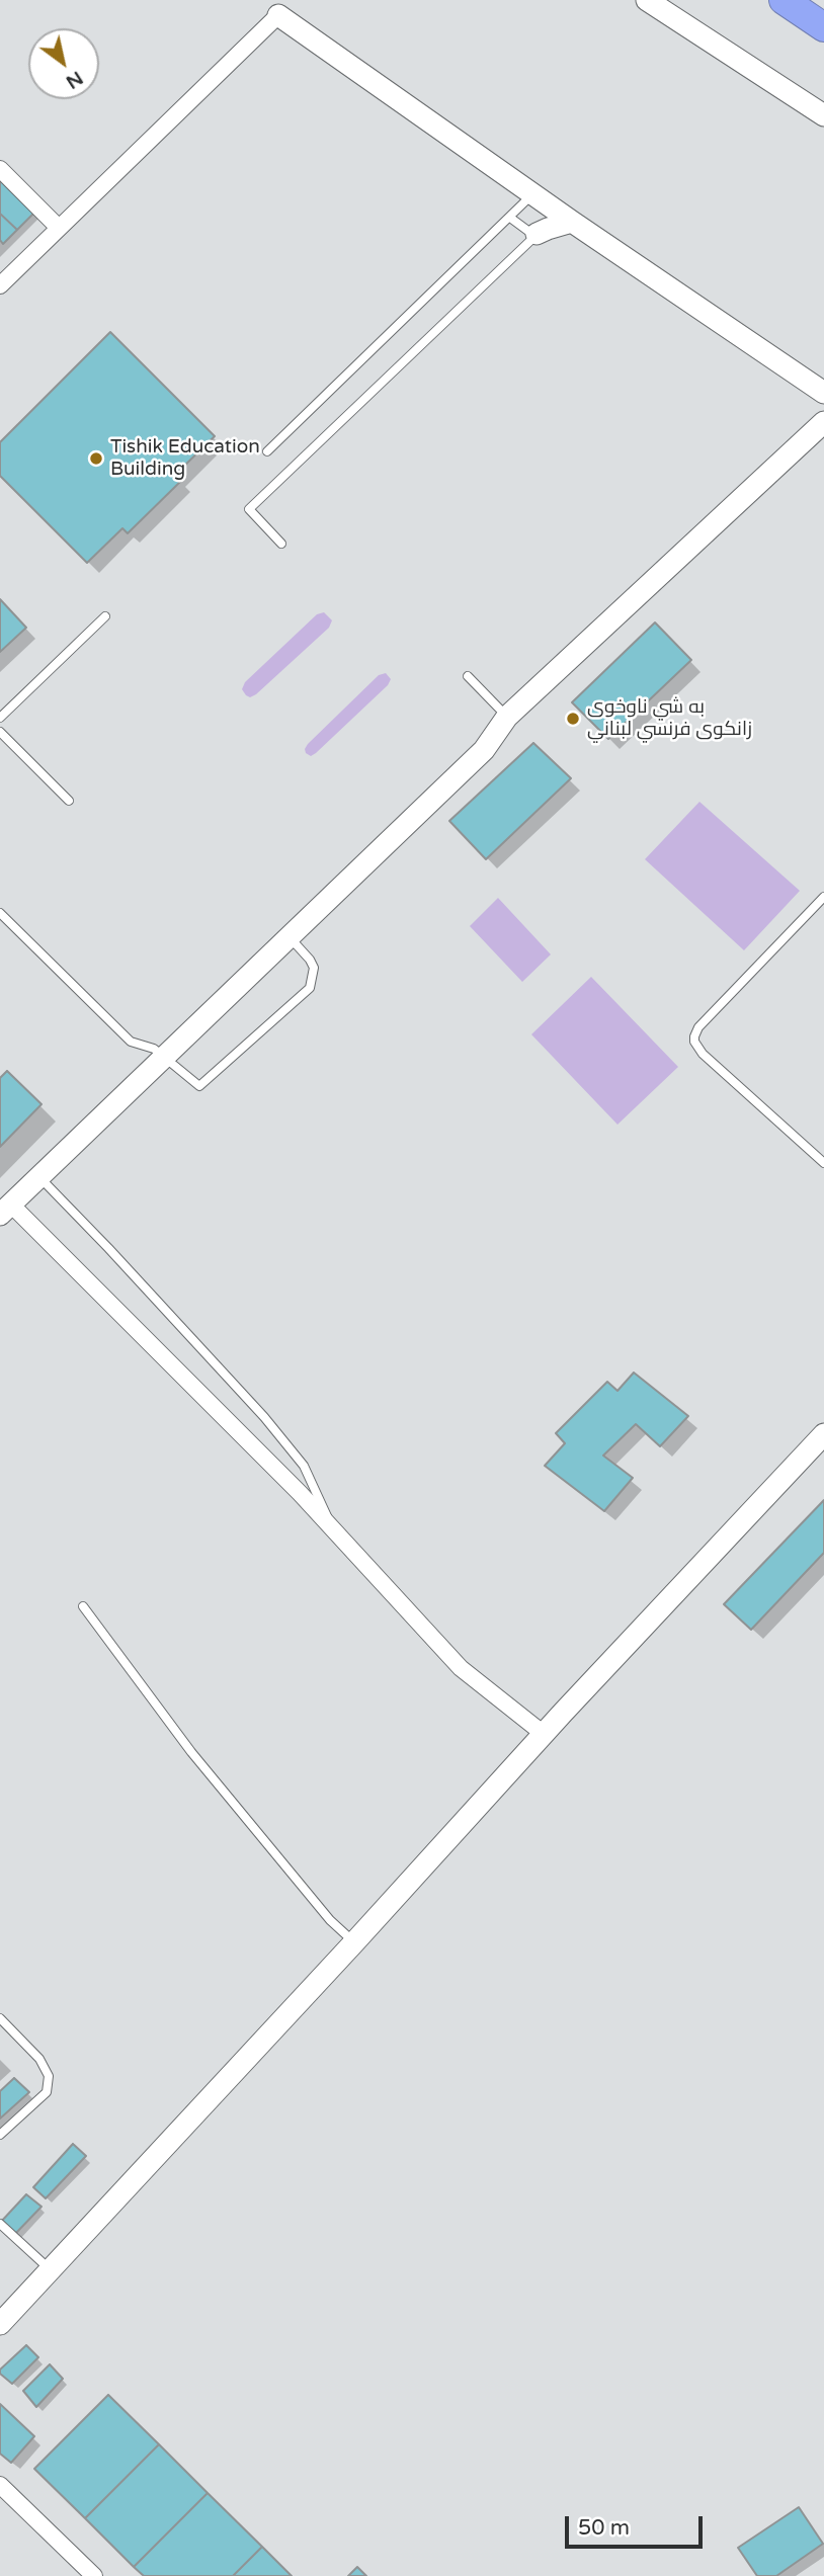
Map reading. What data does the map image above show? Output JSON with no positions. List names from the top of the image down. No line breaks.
{"places":["Tishik Education Building","به شي ناوخوى زانكوى فرنسي لبناني"],"scale_bar":"50 m","north":"bottom right"}
